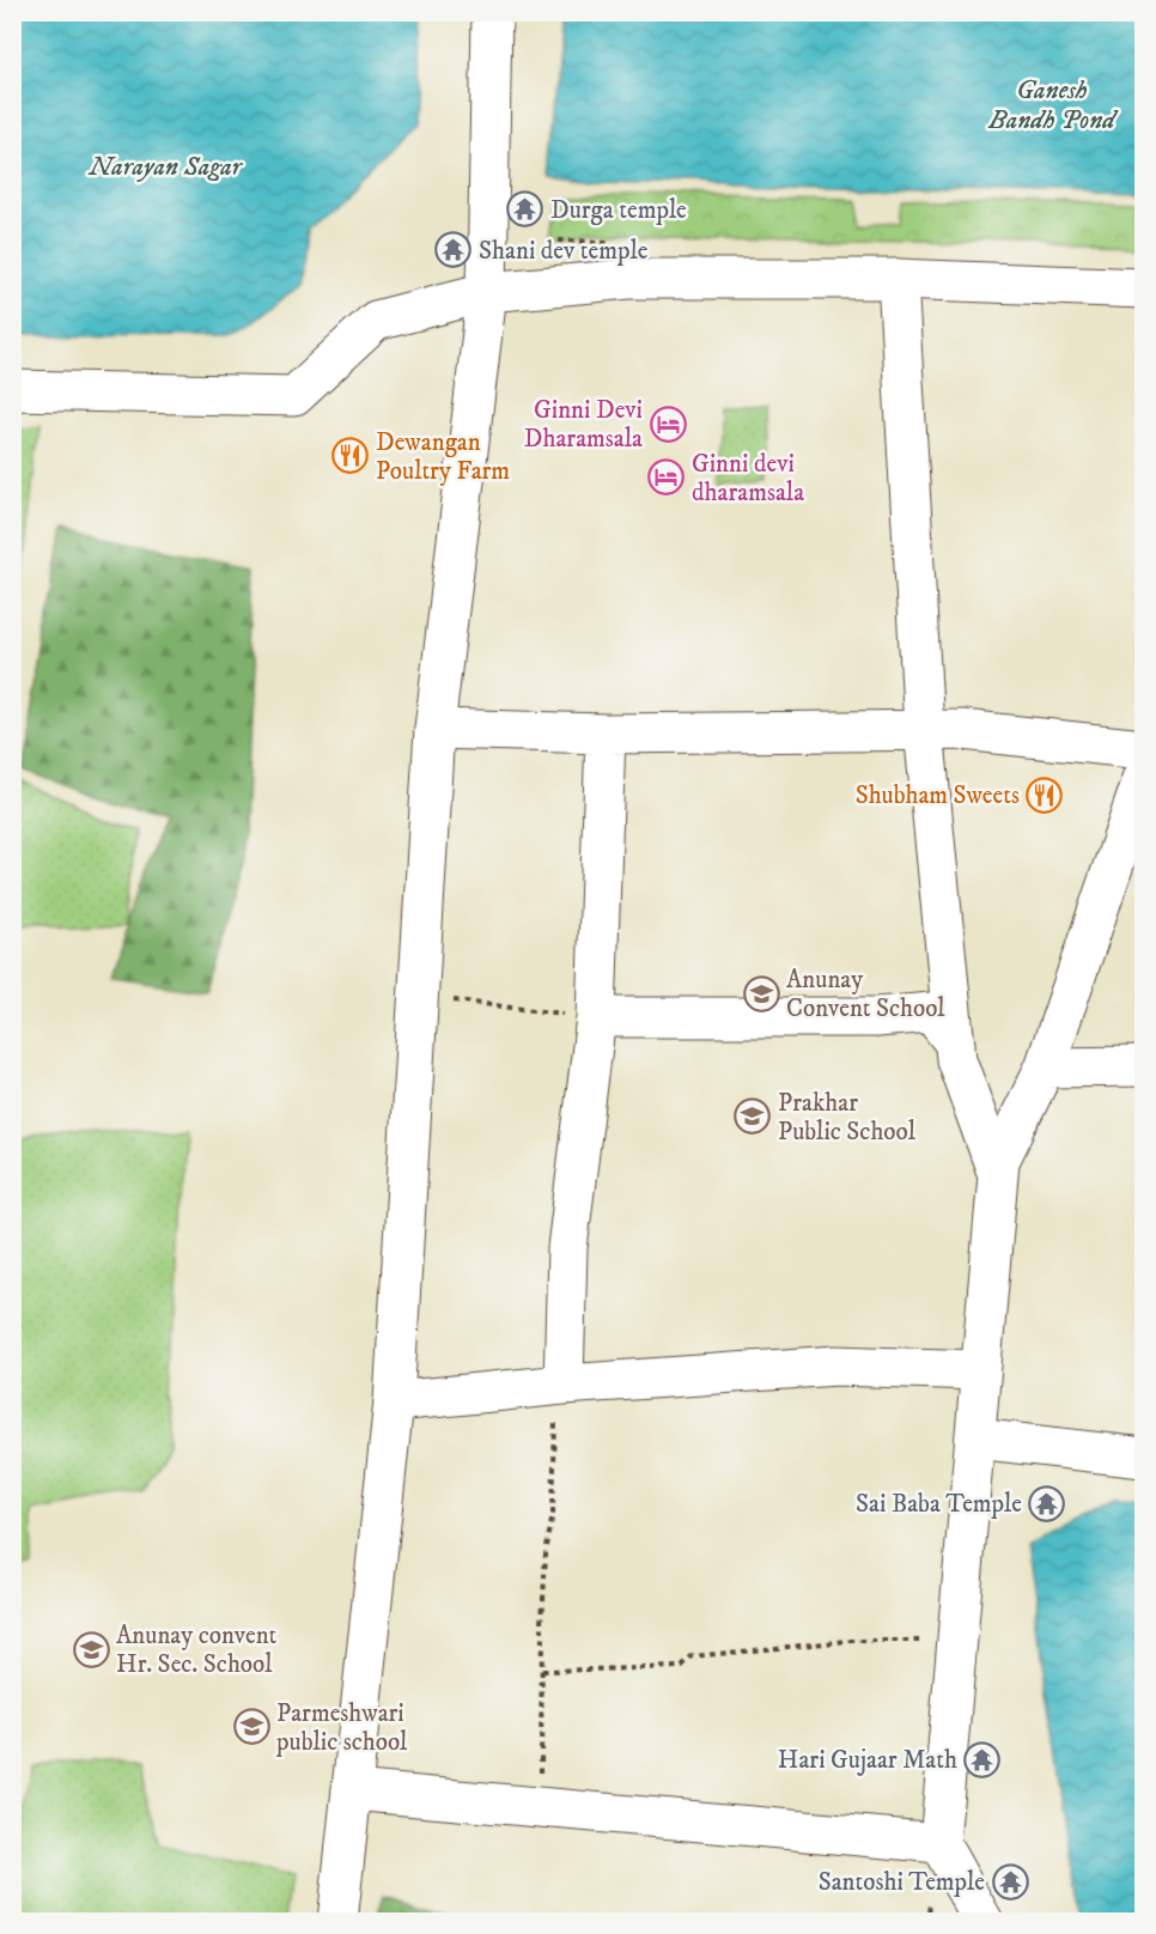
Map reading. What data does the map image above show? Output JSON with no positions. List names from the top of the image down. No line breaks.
{"water":["Ganesh Bandh Pond","Narayan Sagar"],"places":{"temple":["Durga temple","Shani dev temple","Sai Baba Temple","Hari Gujaar Math","Santoshi Temple"],"hotel":["Ginni Devi Dharamsala","Ginni devi dharamsala"],"restaurant":["Dewangan Poultry Farm","Shubham Sweets"],"school or university":["Anunay Convent School","Prakhar Public School","Anunay convent Hr. Sec. School","Parmeshwari public school"]}}
